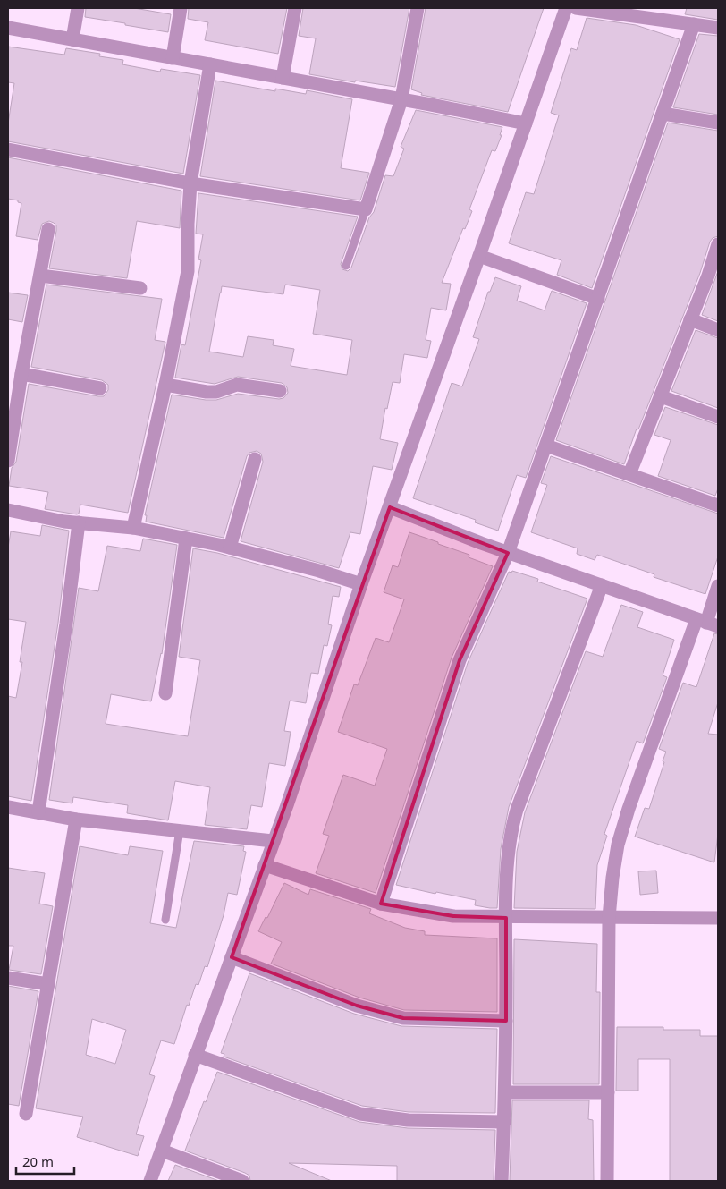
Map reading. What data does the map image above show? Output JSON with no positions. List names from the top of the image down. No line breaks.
{"scale_bar":"20 m"}
